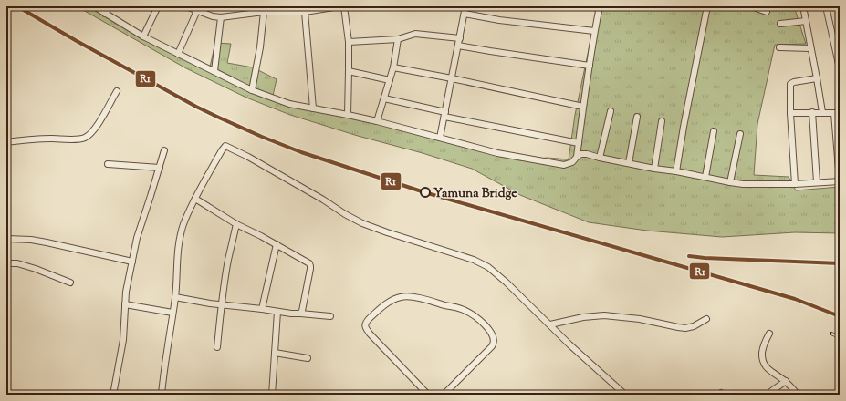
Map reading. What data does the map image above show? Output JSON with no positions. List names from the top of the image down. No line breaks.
{"places":["Yamuna Bridge"],"lines":["transit line R1"]}
